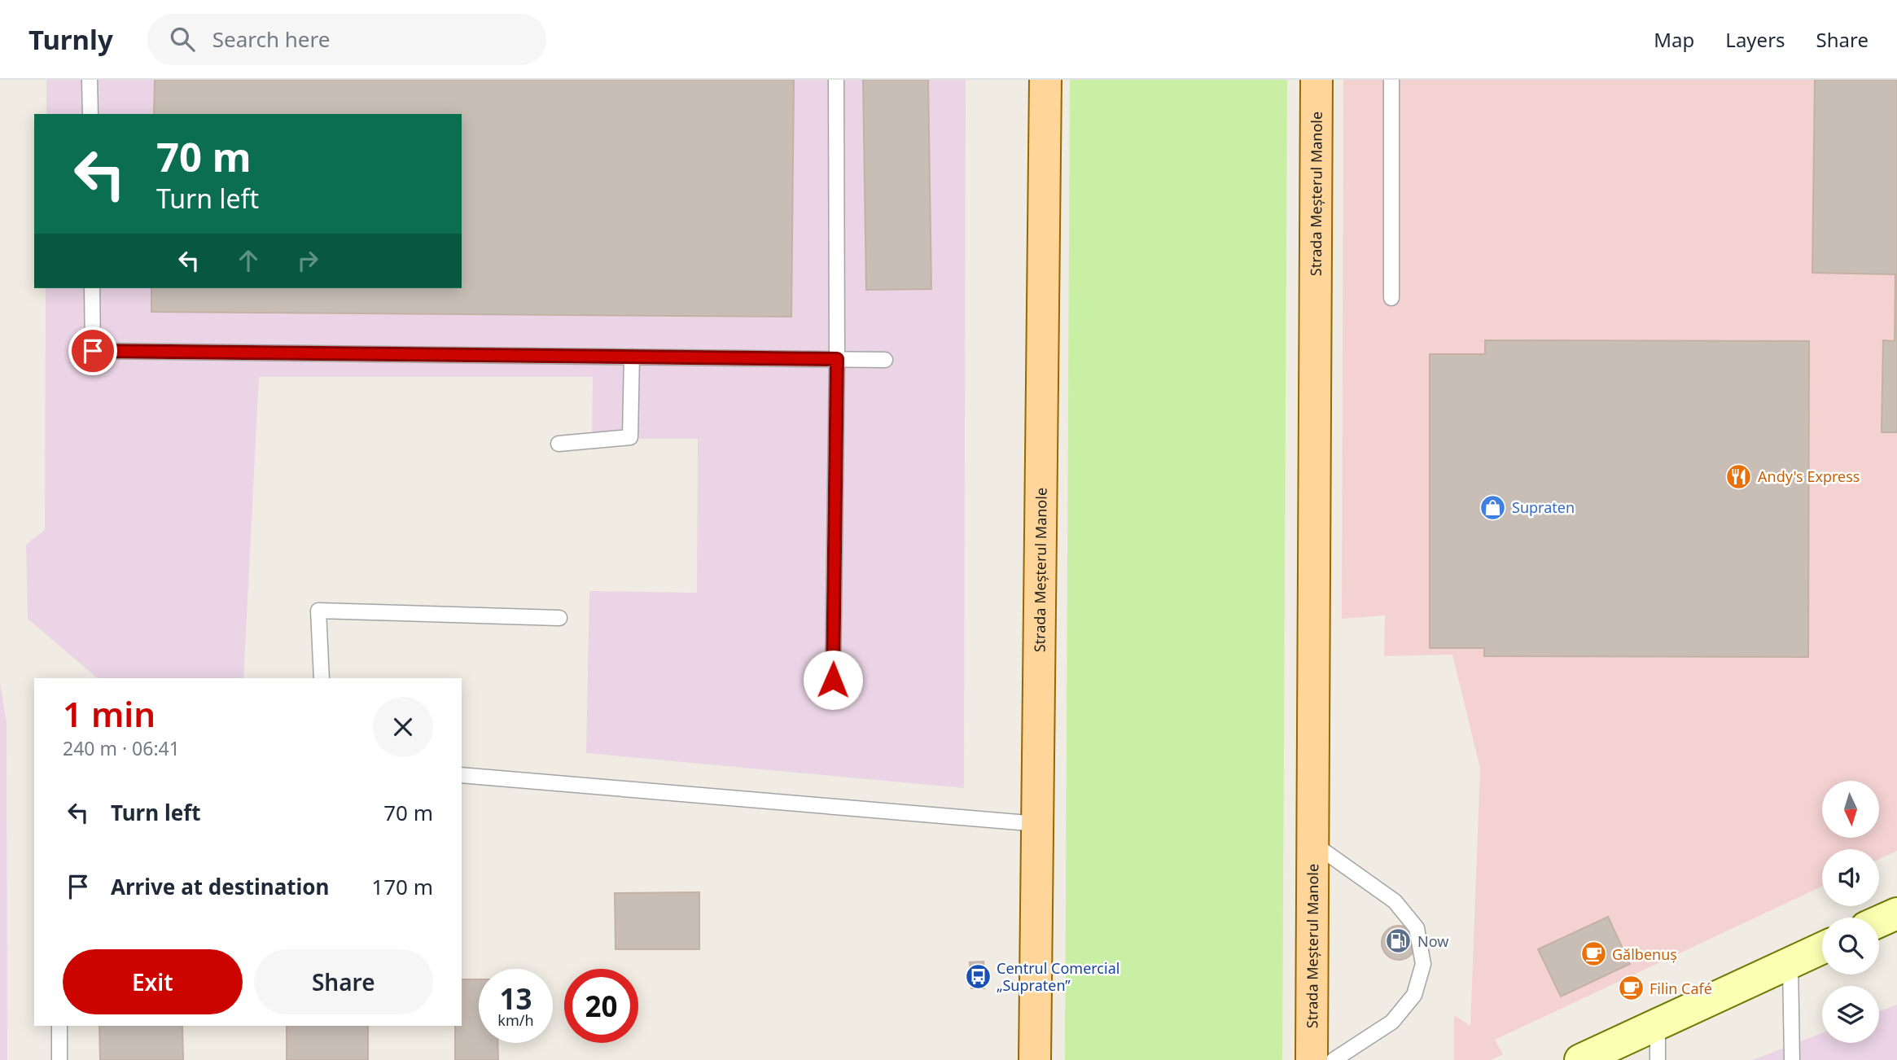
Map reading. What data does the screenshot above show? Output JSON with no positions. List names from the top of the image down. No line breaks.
{"streets":{"main road":["Strada Meșterul Manole"]},"places":{"restaurant":["Andy's Express"],"shop":["Supraten"],"fuel station":["Now"],"cafe":["Gălbenuș","Filin Café"],"bus stop":["Centrul Comercial „Supraten”"]},"north":"bottom","page":{"header":"Turnly","search":"Search here","nav":["Map","Layers","Share"],"turn":["70 m","Turn left"],"heading":["1 min","240 m · 06:41"],"list":[{"name":"Turn left","value":"70 m"},{"name":"Arrive at destination","value":"170 m"}],"buttons":["Exit","Share"],"speed":"13 km/h","limit":"20"}}
